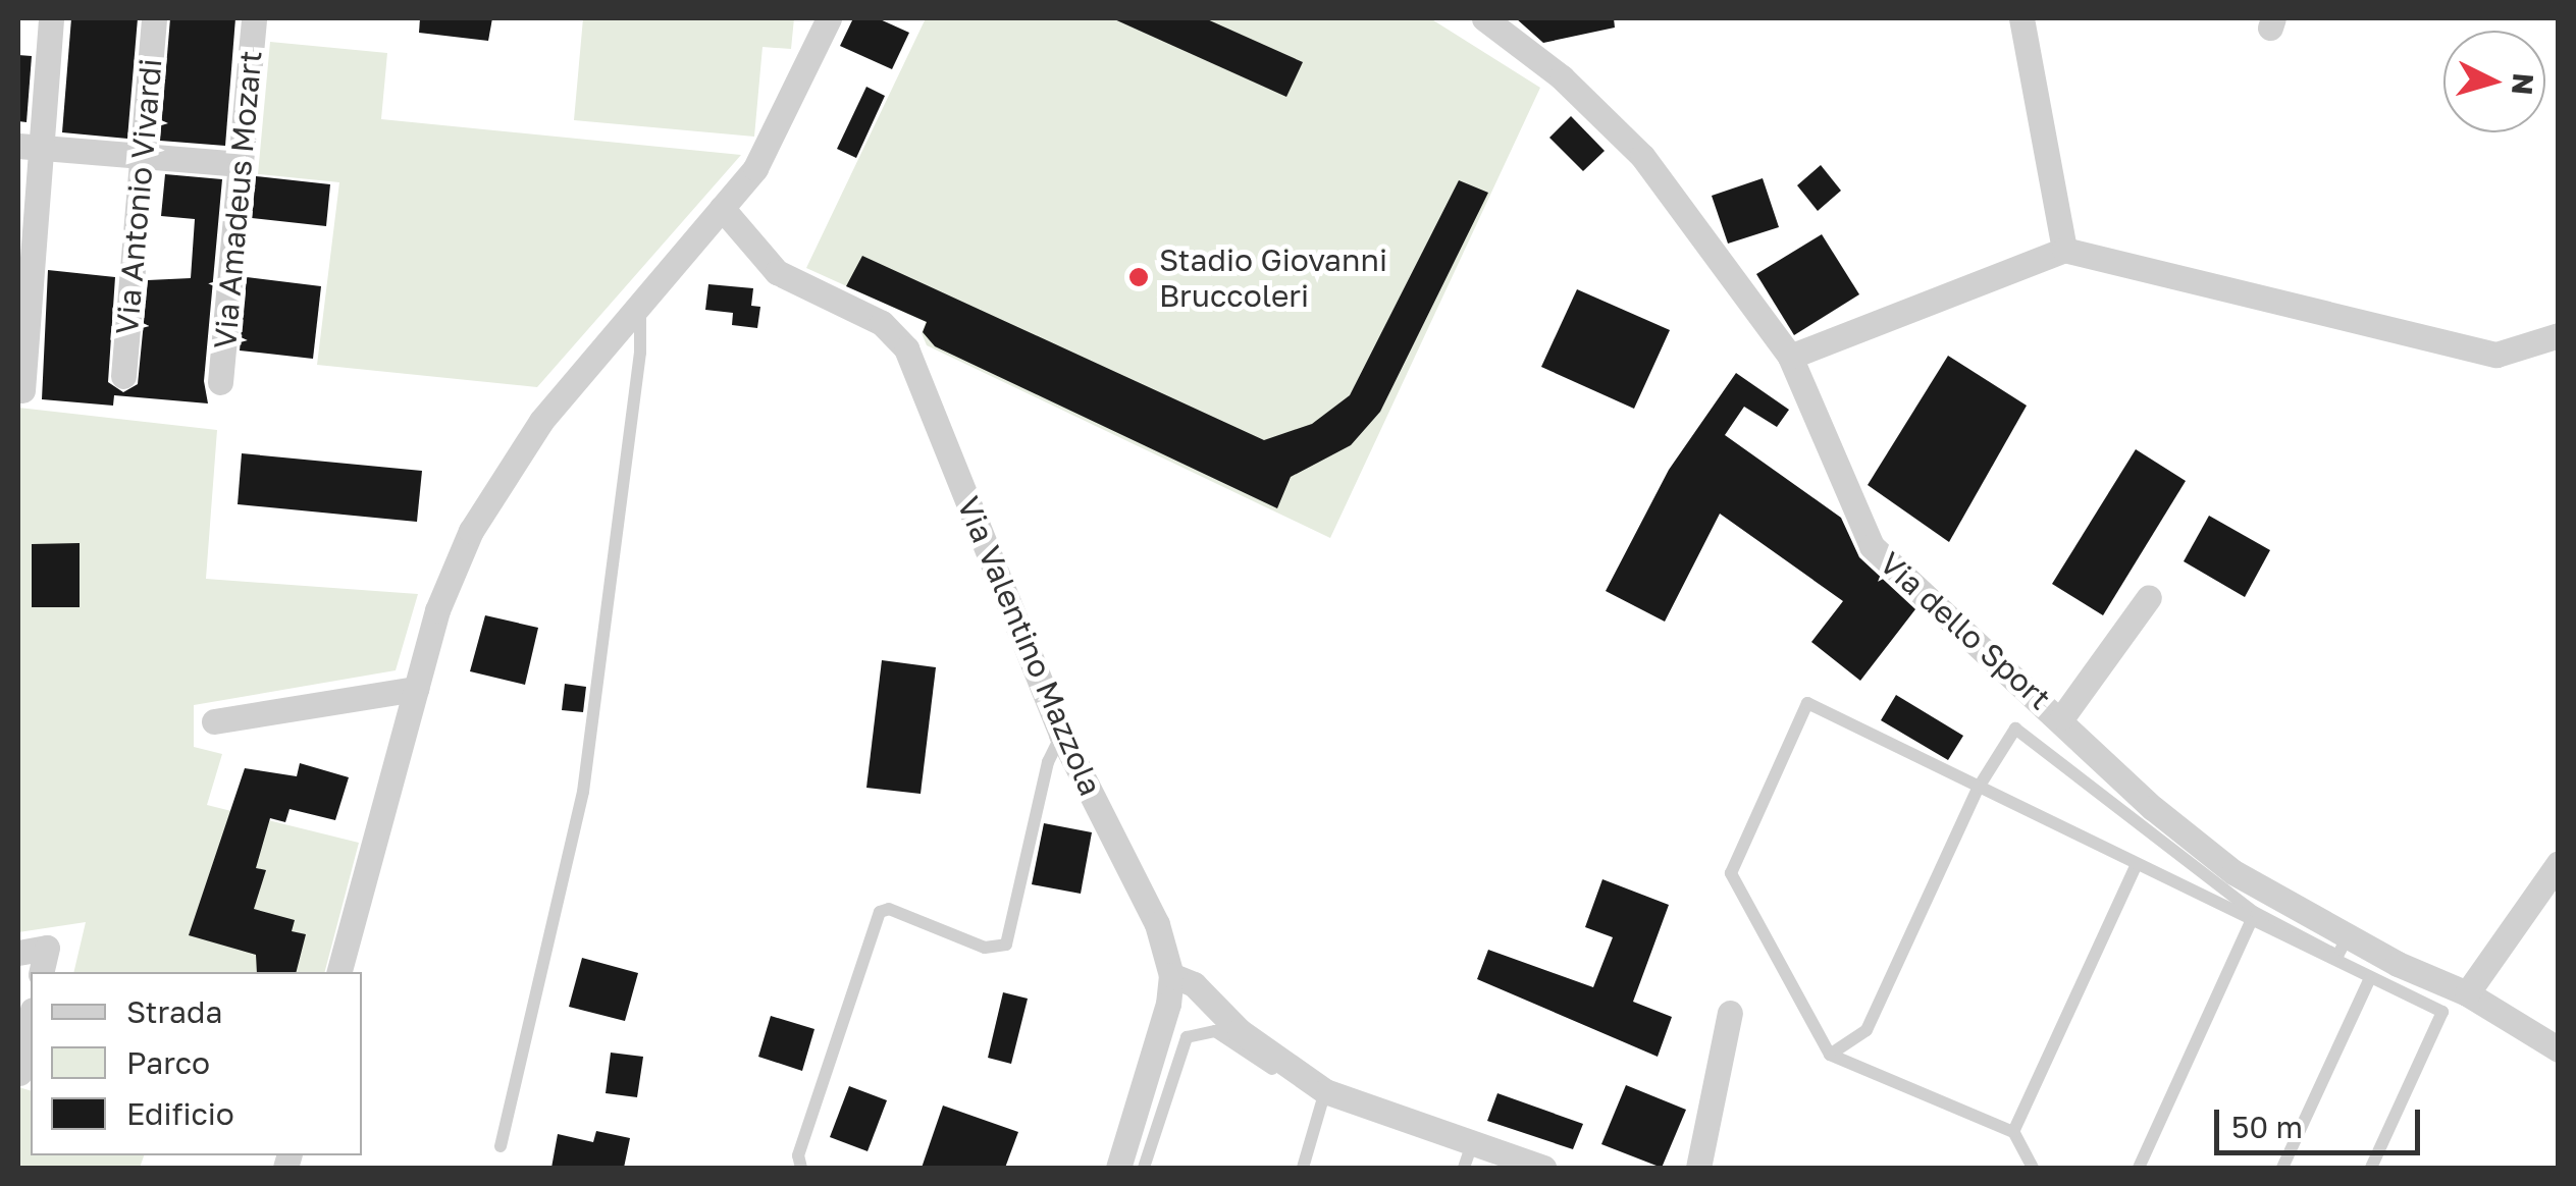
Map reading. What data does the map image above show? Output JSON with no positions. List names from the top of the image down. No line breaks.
{"streets":{"street":["Via Antonio Vivardi","Via Amadeus Mozart","Via dello Sport","Via Valentino Mazzola"]},"places":["Stadio Giovanni Bruccoleri"],"legend":["Strada","Parco","Edificio"],"scale_bar":"50 m","north":"right"}
